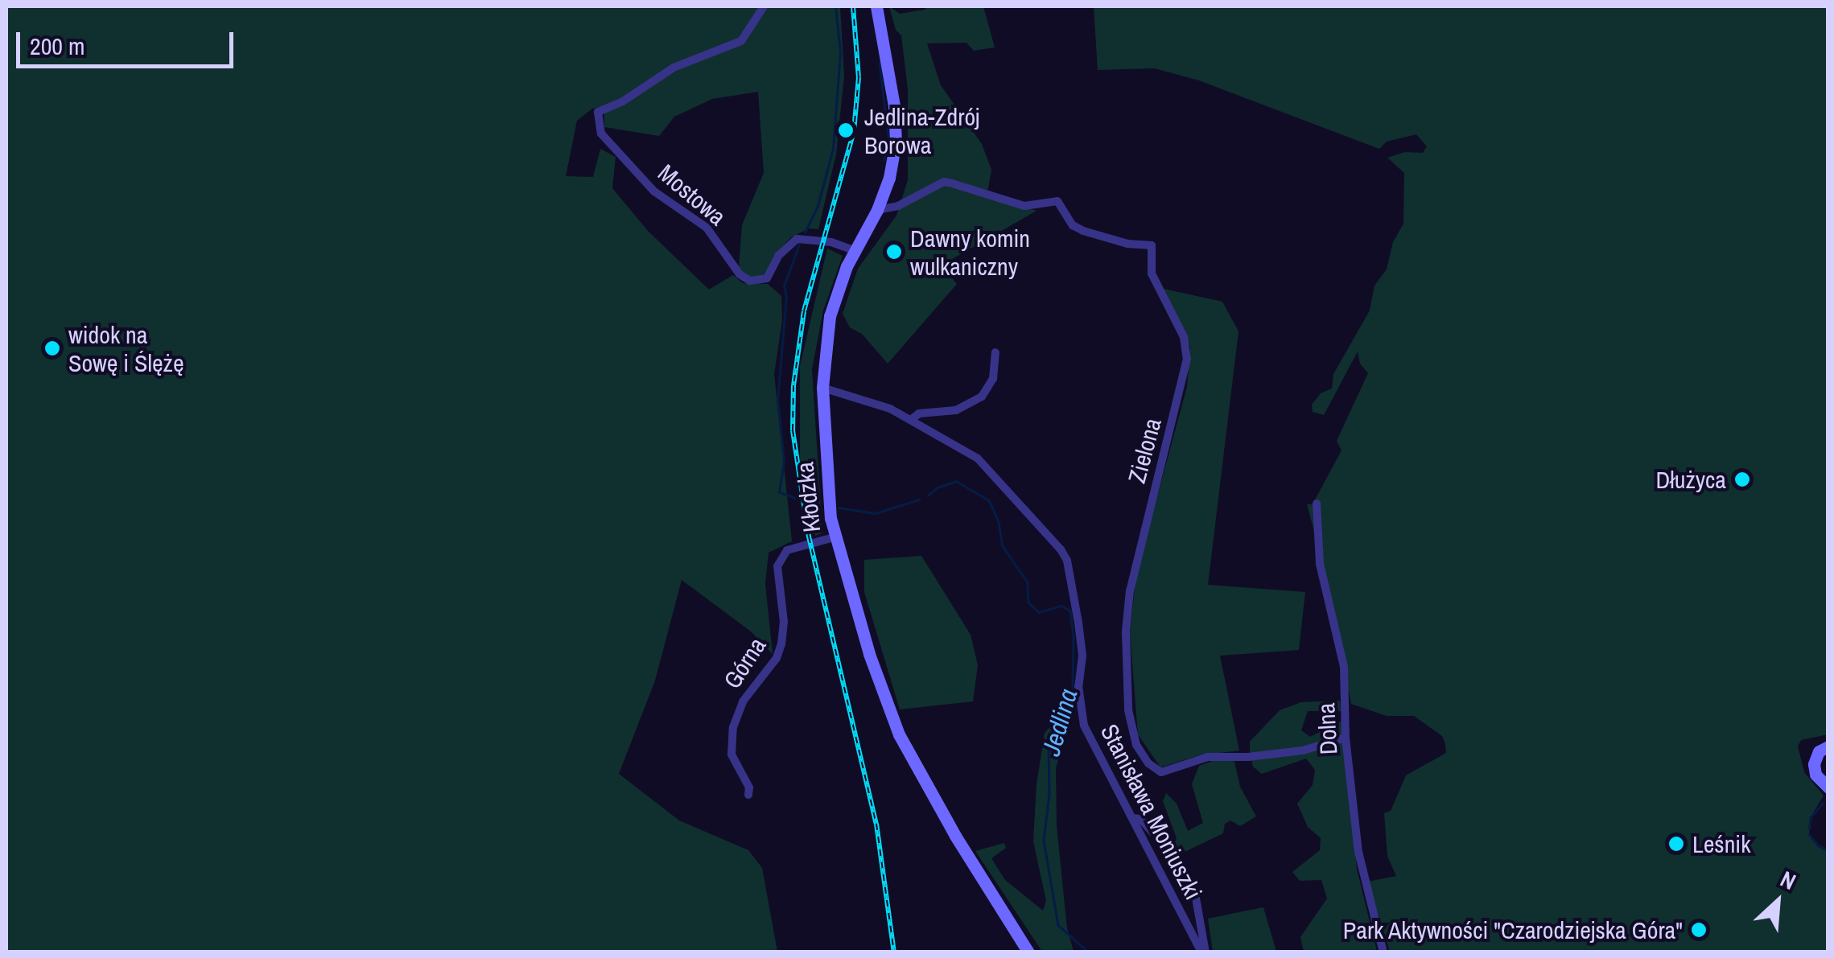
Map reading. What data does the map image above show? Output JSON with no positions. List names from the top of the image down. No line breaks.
{"streets":{"main road":["Kłodzka"],"street":["Mostowa","Zielona","Górna","Dolna","Stanisława Moniuszki"]},"crossings":[["Mostowa","Kłodzka"],["Zielona","Kłodzka"],["Zielona","Dolna"],["Kłodzka","Górna"],["Kłodzka","Stanisława Moniuszki"]],"water":["Jedlina"],"places":["Jedlina-Zdrój Borowa","Dawny komin wulkaniczny","widok na Sowę i Ślężę","Dłużyca","Leśnik","Park Aktywności \"Czarodziejska Góra\""],"scale_bar":"200 m","north":"top right"}
